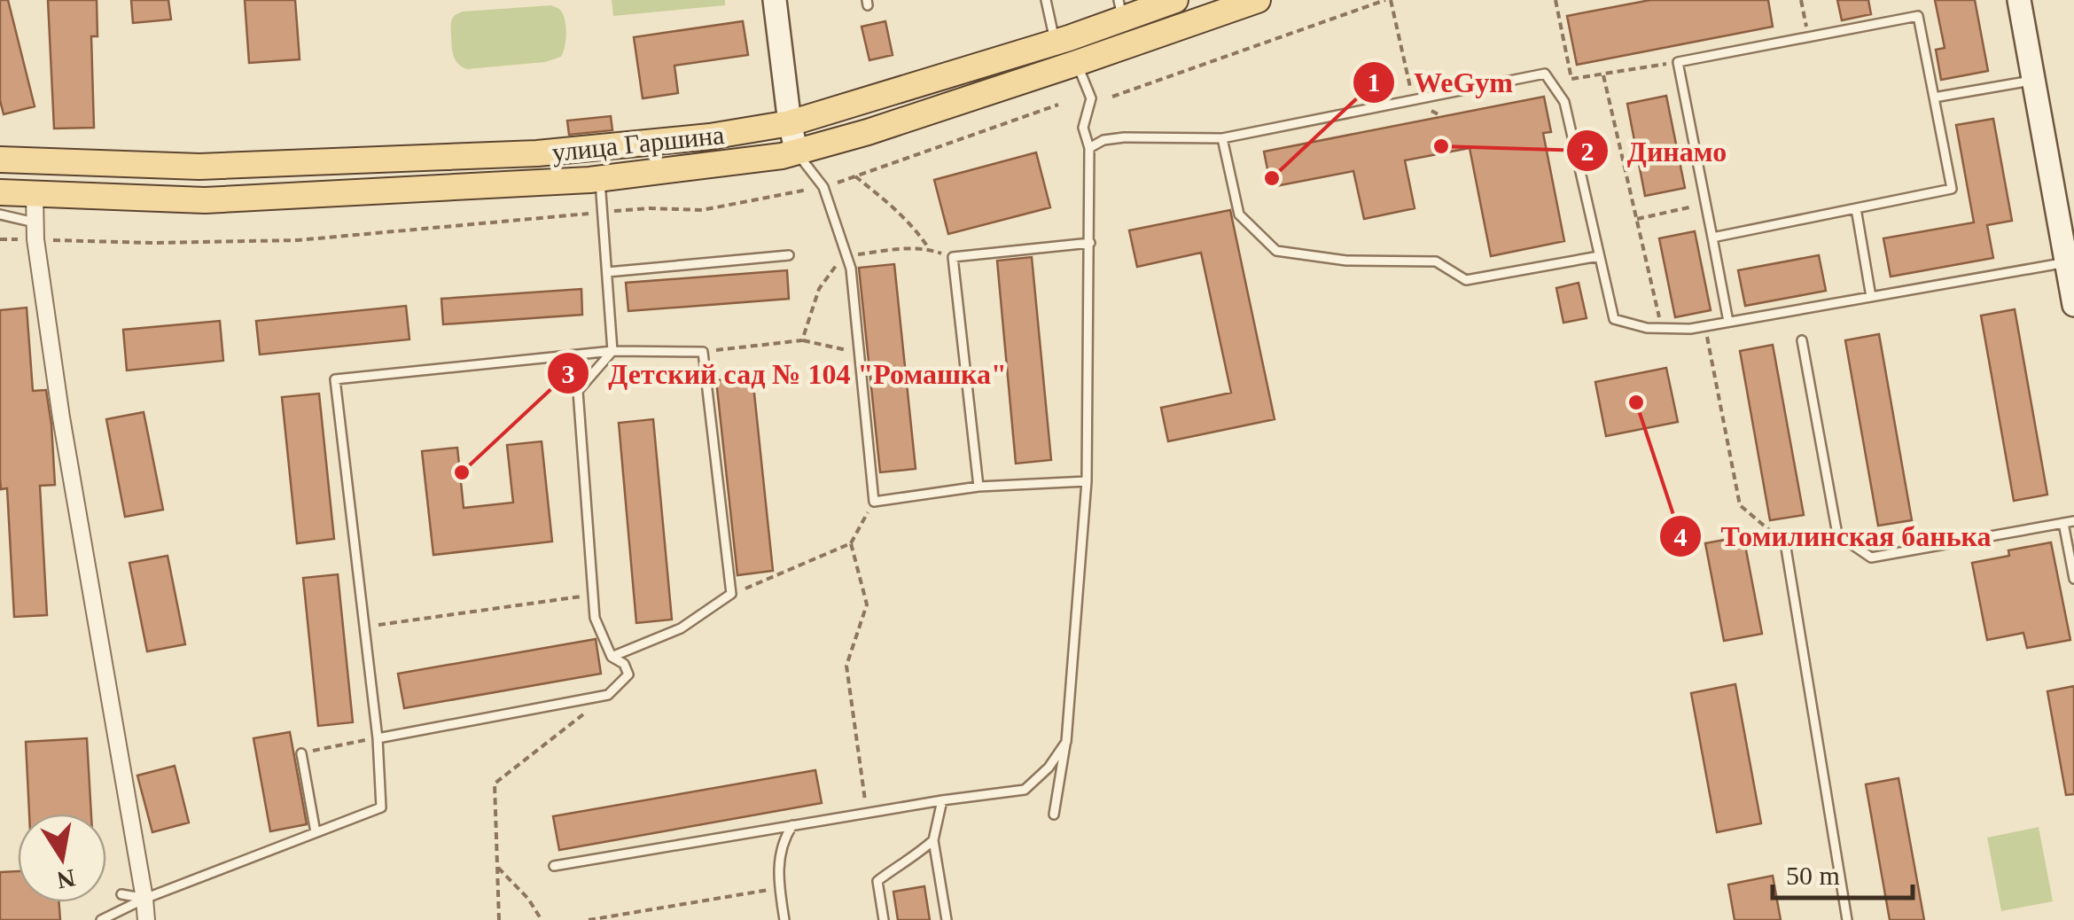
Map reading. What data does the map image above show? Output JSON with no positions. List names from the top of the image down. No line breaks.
{"streets":{"main road":["улица Гаршина"]},"places":["Динамо","WeGym","Томилинская банька","Детский сад № 104 \"Ромашка\""],"scale_bar":"50 m","north":"bottom"}
